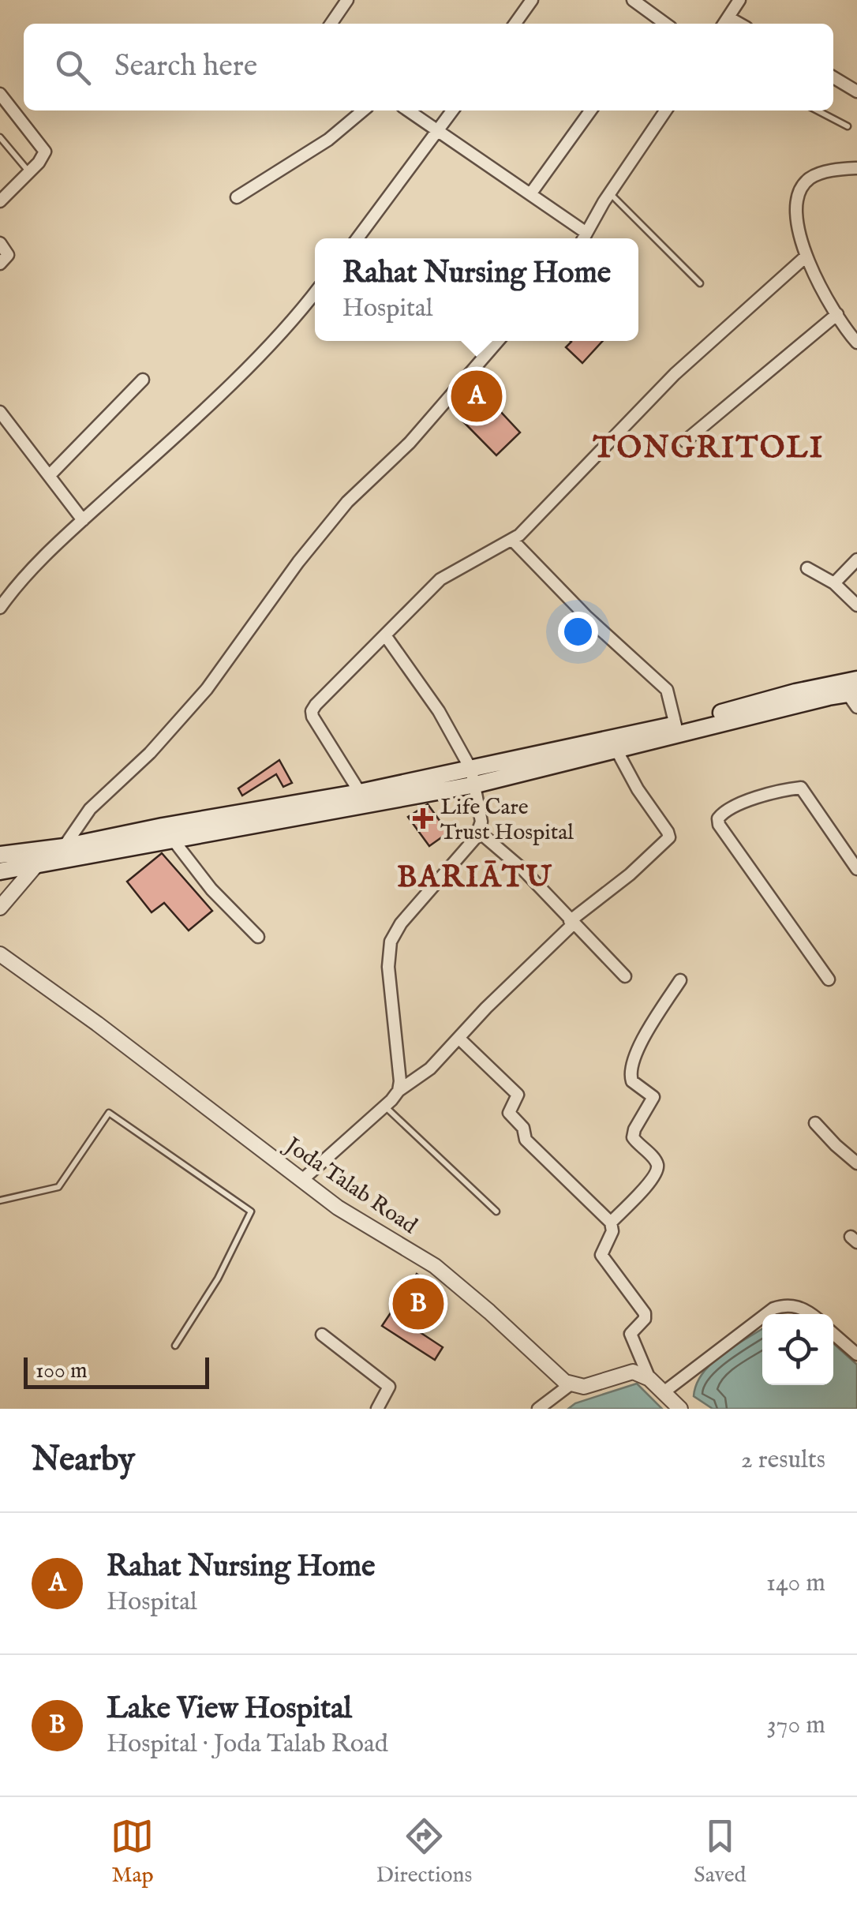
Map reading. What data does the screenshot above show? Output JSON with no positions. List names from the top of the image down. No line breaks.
{"streets":{"street":["Joda Talab Road"]},"districts":["TONGRITOLI","BARIĀTU"],"places":{"health":["Life Care Trust Hospital"]},"scale_bar":"100 m","page":{"search":"Search here","popup":["Rahat Nursing Home","Hospital"],"pins":["A","B"],"scale":"100 m","heading":["Nearby","2 results"],"list":[{"mark":"A","name":"Rahat Nursing Home","note":"Hospital","value":"140 m"},{"mark":"B","name":"Lake View Hospital","note":"Hospital · Joda Talab Road","value":"370 m"}],"nav":["Map","Directions","Saved"]}}
